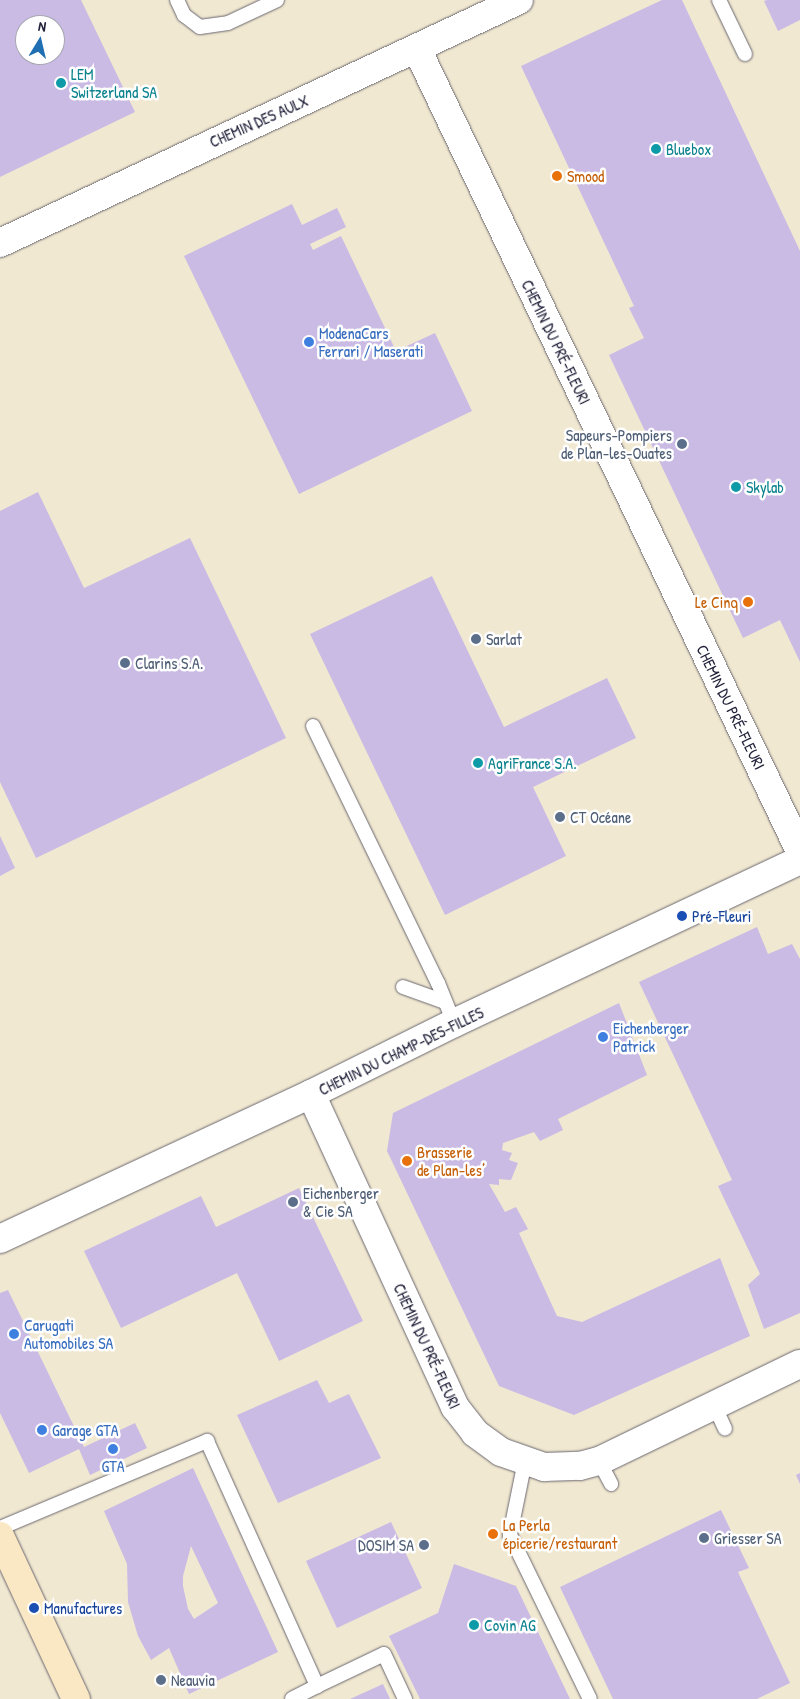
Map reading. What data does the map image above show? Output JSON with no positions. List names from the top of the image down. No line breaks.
{"streets":{"street":["CHEMIN DES AULX","CHEMIN DU PRÉ-FLEURI","CHEMIN DU CHAMP-DES-FILLES"]},"crossings":[["CHEMIN DES AULX","CHEMIN DU PRÉ-FLEURI"],["CHEMIN DU PRÉ-FLEURI","CHEMIN DU CHAMP-DES-FILLES"]],"places":["LEM Switzerland SA","Bluebox","Smood","ModenaCars Ferrari / Maserati","Sapeurs-Pompiers de Plan-les-Ouates","Skylab","Le Cinq","Sarlat","Clarins S.A.","AgriFrance S.A.","CT Océane","Pré-Fleuri","Eichenberger Patrick","Brasserie de Plan-les’","Eichenberger & Cie SA","Carugati Automobiles SA","Garage GTA","GTA","La Perla épicerie/restaurant","Griesser SA","DOSIM SA","Manufactures","Covin AG","Neauvia"],"north":"top"}
